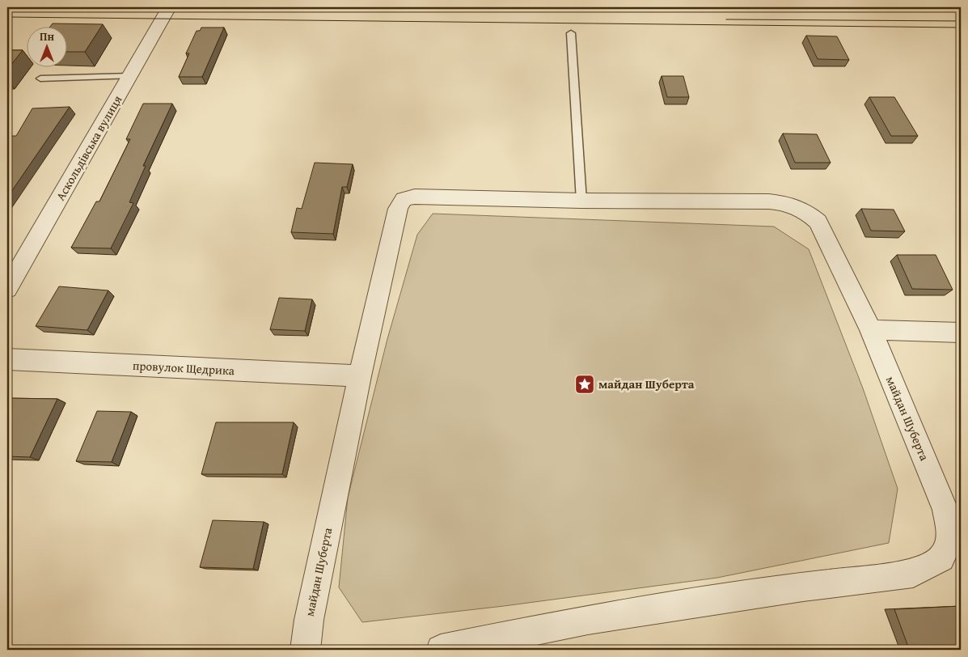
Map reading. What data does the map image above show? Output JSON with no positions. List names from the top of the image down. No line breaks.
{"streets":{"street":["Аскольдівська вулиця","провулок Щедрика","майдан Шуберта"]},"crossings":[["провулок Щедрика","майдан Шуберта"]],"places":{"place":["майдан Шуберта"]},"north":"top"}
